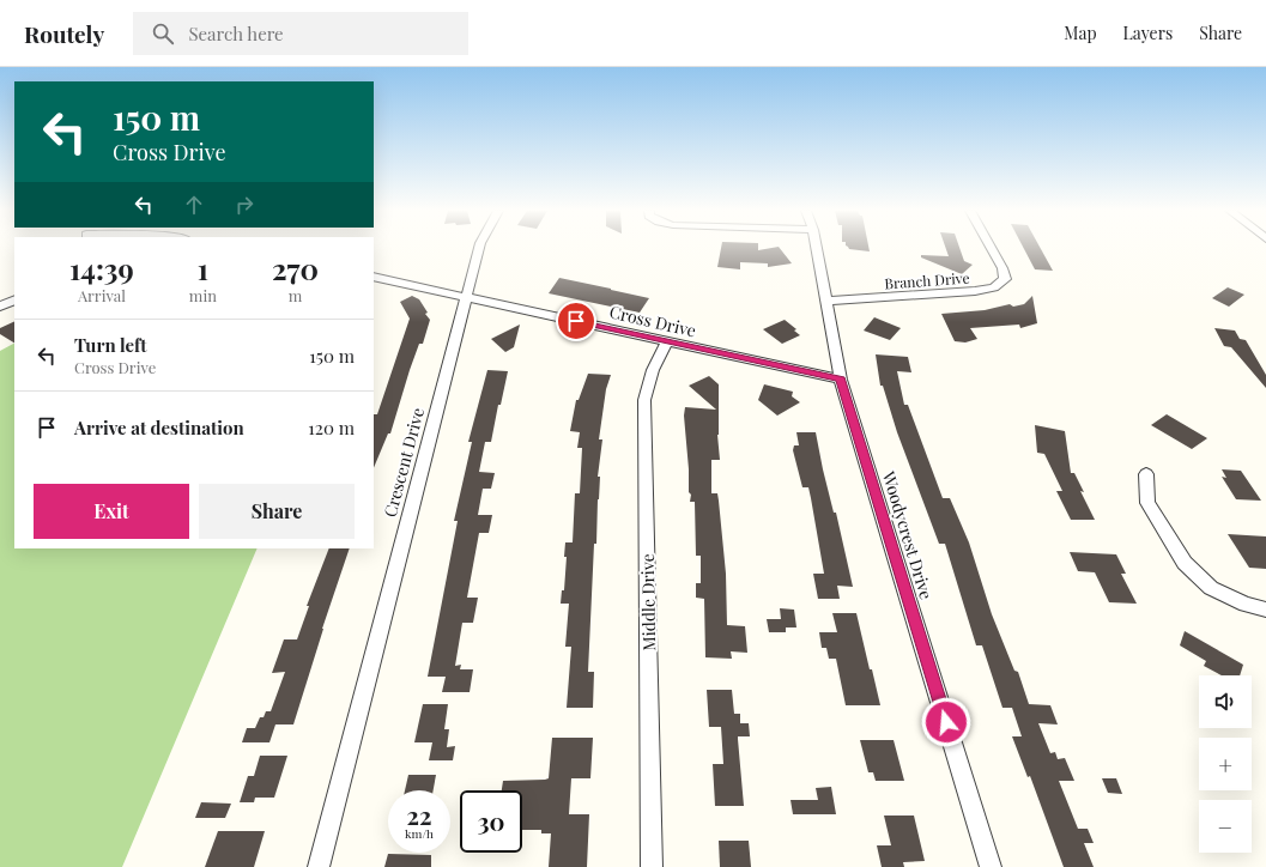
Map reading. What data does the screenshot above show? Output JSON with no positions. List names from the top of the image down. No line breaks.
{"streets":{"street":["Branch Drive","Cross Drive","Crescent Drive","Woodycrest Drive","Middle Drive"]},"crossings":[["Branch Drive","Woodycrest Drive"],["Cross Drive","Crescent Drive"],["Cross Drive","Woodycrest Drive"],["Cross Drive","Middle Drive"]],"page":{"header":"Routely","search":"Search here","nav":["Map","Layers","Share"],"turn":["150 m","Cross Drive"],"eta":["14:39","Arrival","1","min","270","m"],"list":[{"name":"Turn left","note":"Cross Drive","value":"150 m"},{"name":"Arrive at destination","value":"120 m"}],"buttons":["Exit","Share"],"map_buttons":["+","−"],"speed":"22 km/h","limit":"30"}}
